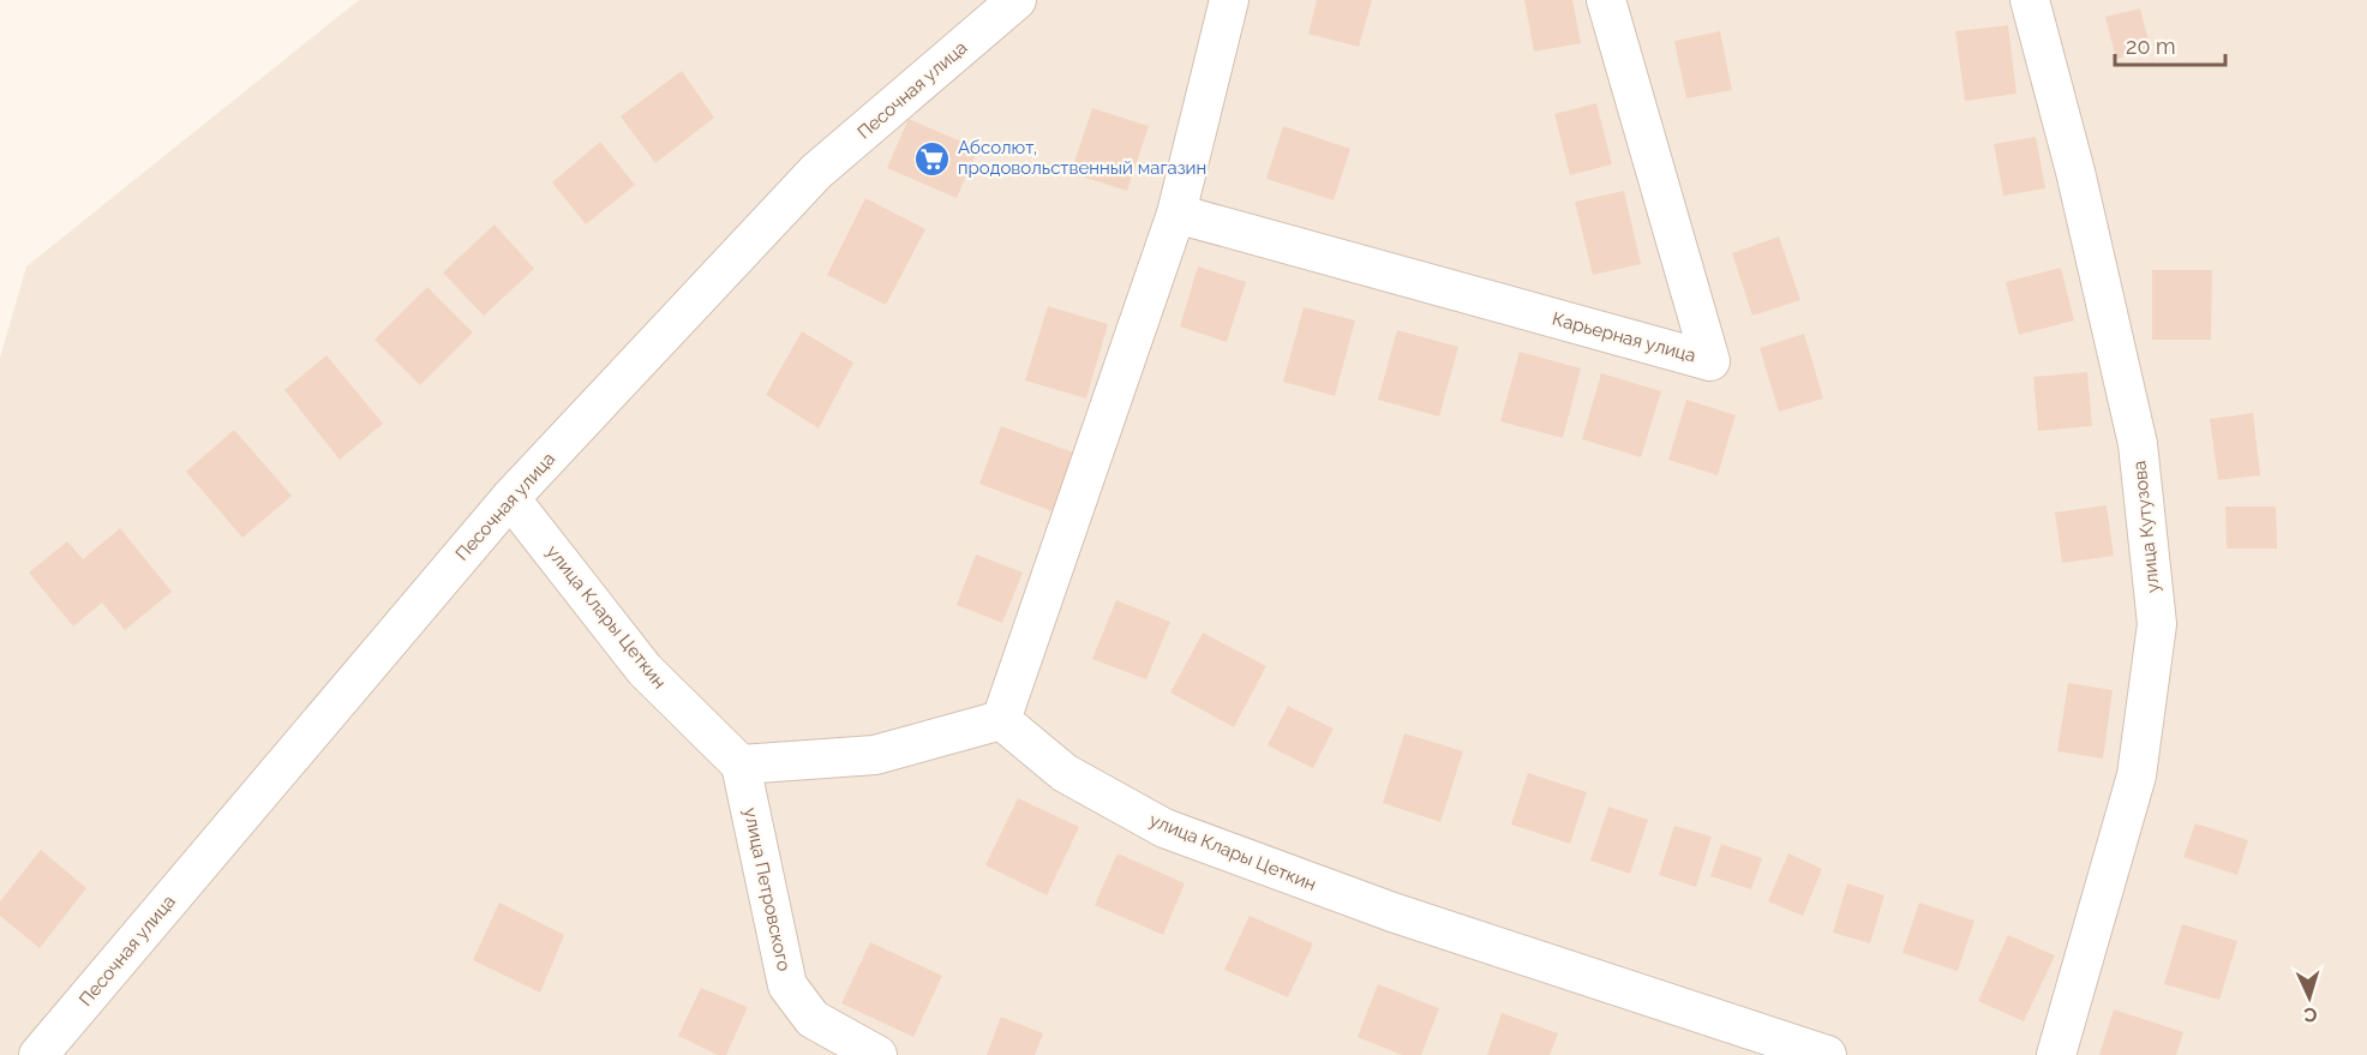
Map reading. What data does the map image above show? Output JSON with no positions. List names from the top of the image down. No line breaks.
{"streets":{"street":["Песочная улица","Карьерная улица","улица Кутузова","улица Клары Цеткин","улица Петровского"]},"crossings":[["Песочная улица","улица Клары Цеткин"],["улица Клары Цеткин","улица Петровского"]],"places":{"supermarket":["Абсолют, продовольственный магазин"]},"scale_bar":"20 m","north":"bottom"}
